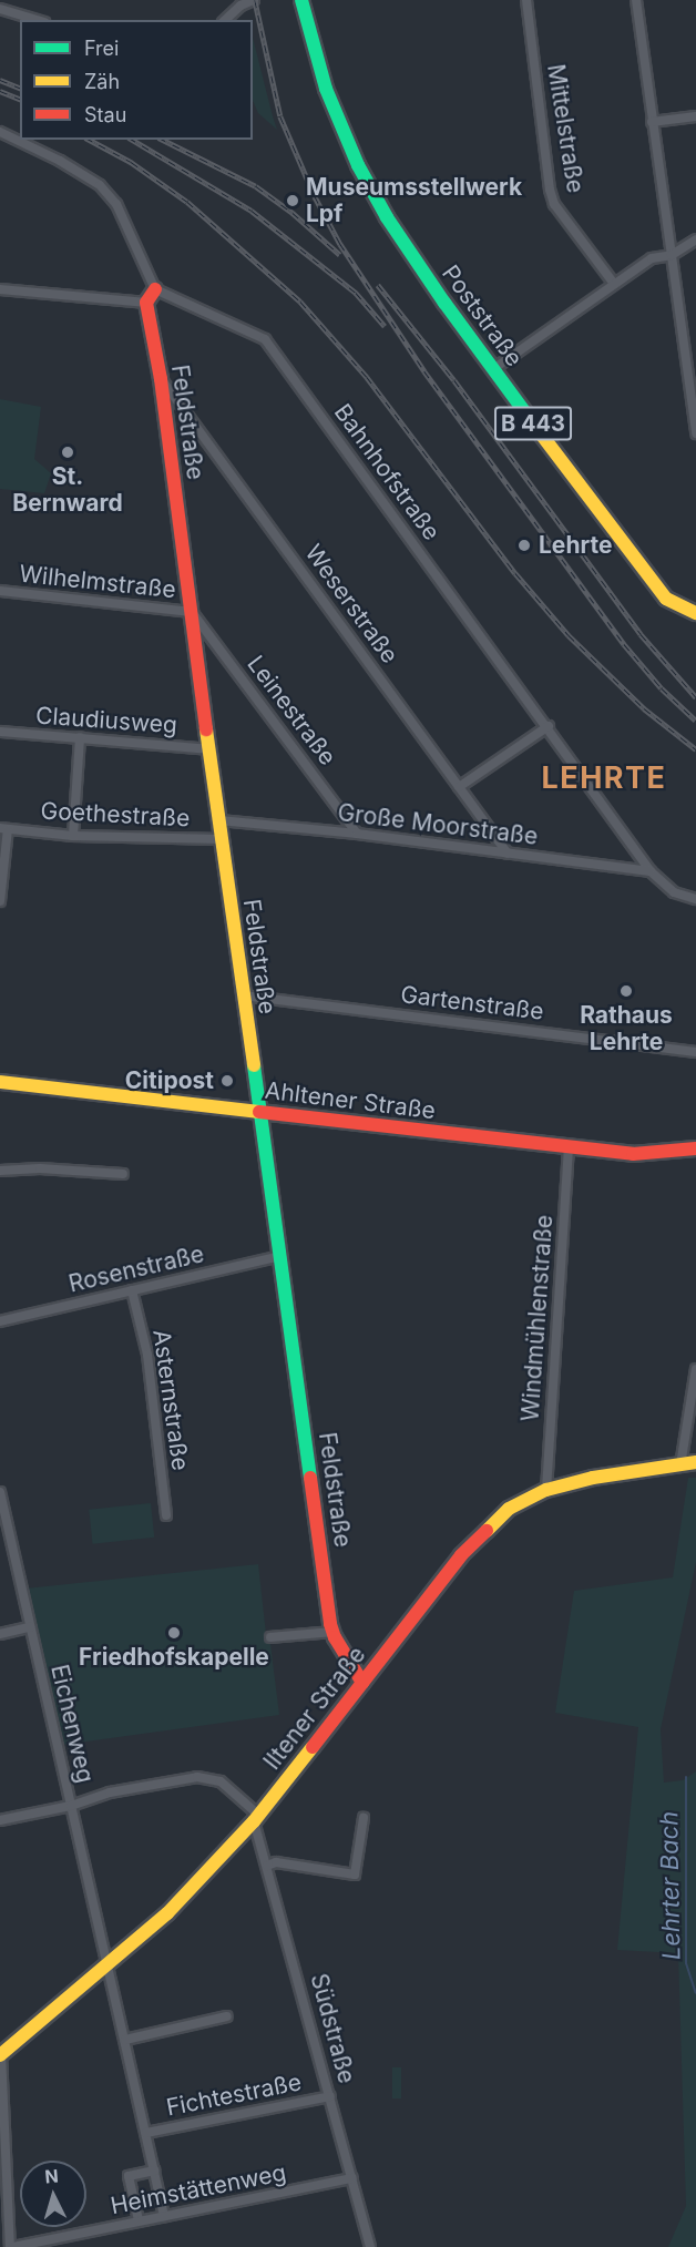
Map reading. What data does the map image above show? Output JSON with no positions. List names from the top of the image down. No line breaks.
{"streets":{"street":["Mittelstraße","Poststraße","Feldstraße","B 443","Bahnhofstraße","Wilhelmstraße","Weserstraße","Leinestraße","Claudiusweg","Goethestraße","Große Moorstraße","Gartenstraße","Ahltener Straße","Rosenstraße","Windmühlenstraße","Asternstraße","Iltener Straße","Eichenweg","Südstraße","Fichtestraße","Heimstättenweg"]},"crossings":[["Feldstraße","Wilhelmstraße"],["Feldstraße","Weserstraße"],["Feldstraße","Leinestraße"],["Feldstraße","Claudiusweg"],["Feldstraße","Goethestraße"],["Feldstraße","Große Moorstraße"],["Feldstraße","Gartenstraße"],["Feldstraße","Ahltener Straße"],["Feldstraße","Rosenstraße"],["Feldstraße","Iltener Straße"],["Bahnhofstraße","Große Moorstraße"],["Wilhelmstraße","Leinestraße"],["Weserstraße","Große Moorstraße"],["Leinestraße","Große Moorstraße"],["Ahltener Straße","Windmühlenstraße"],["Rosenstraße","Asternstraße"],["Windmühlenstraße","Iltener Straße"],["Iltener Straße","Eichenweg"],["Iltener Straße","Südstraße"],["Eichenweg","Fichtestraße"],["Eichenweg","Heimstättenweg"],["Südstraße","Fichtestraße"],["Südstraße","Heimstättenweg"]],"districts":["LEHRTE"],"water":["Lehrter Bach"],"places":["Museumsstellwerk Lpf","St. Bernward","Lehrte","Rathaus Lehrte","Citipost","Friedhofskapelle"],"legend":["Frei","Zäh","Stau"],"north":"top"}
